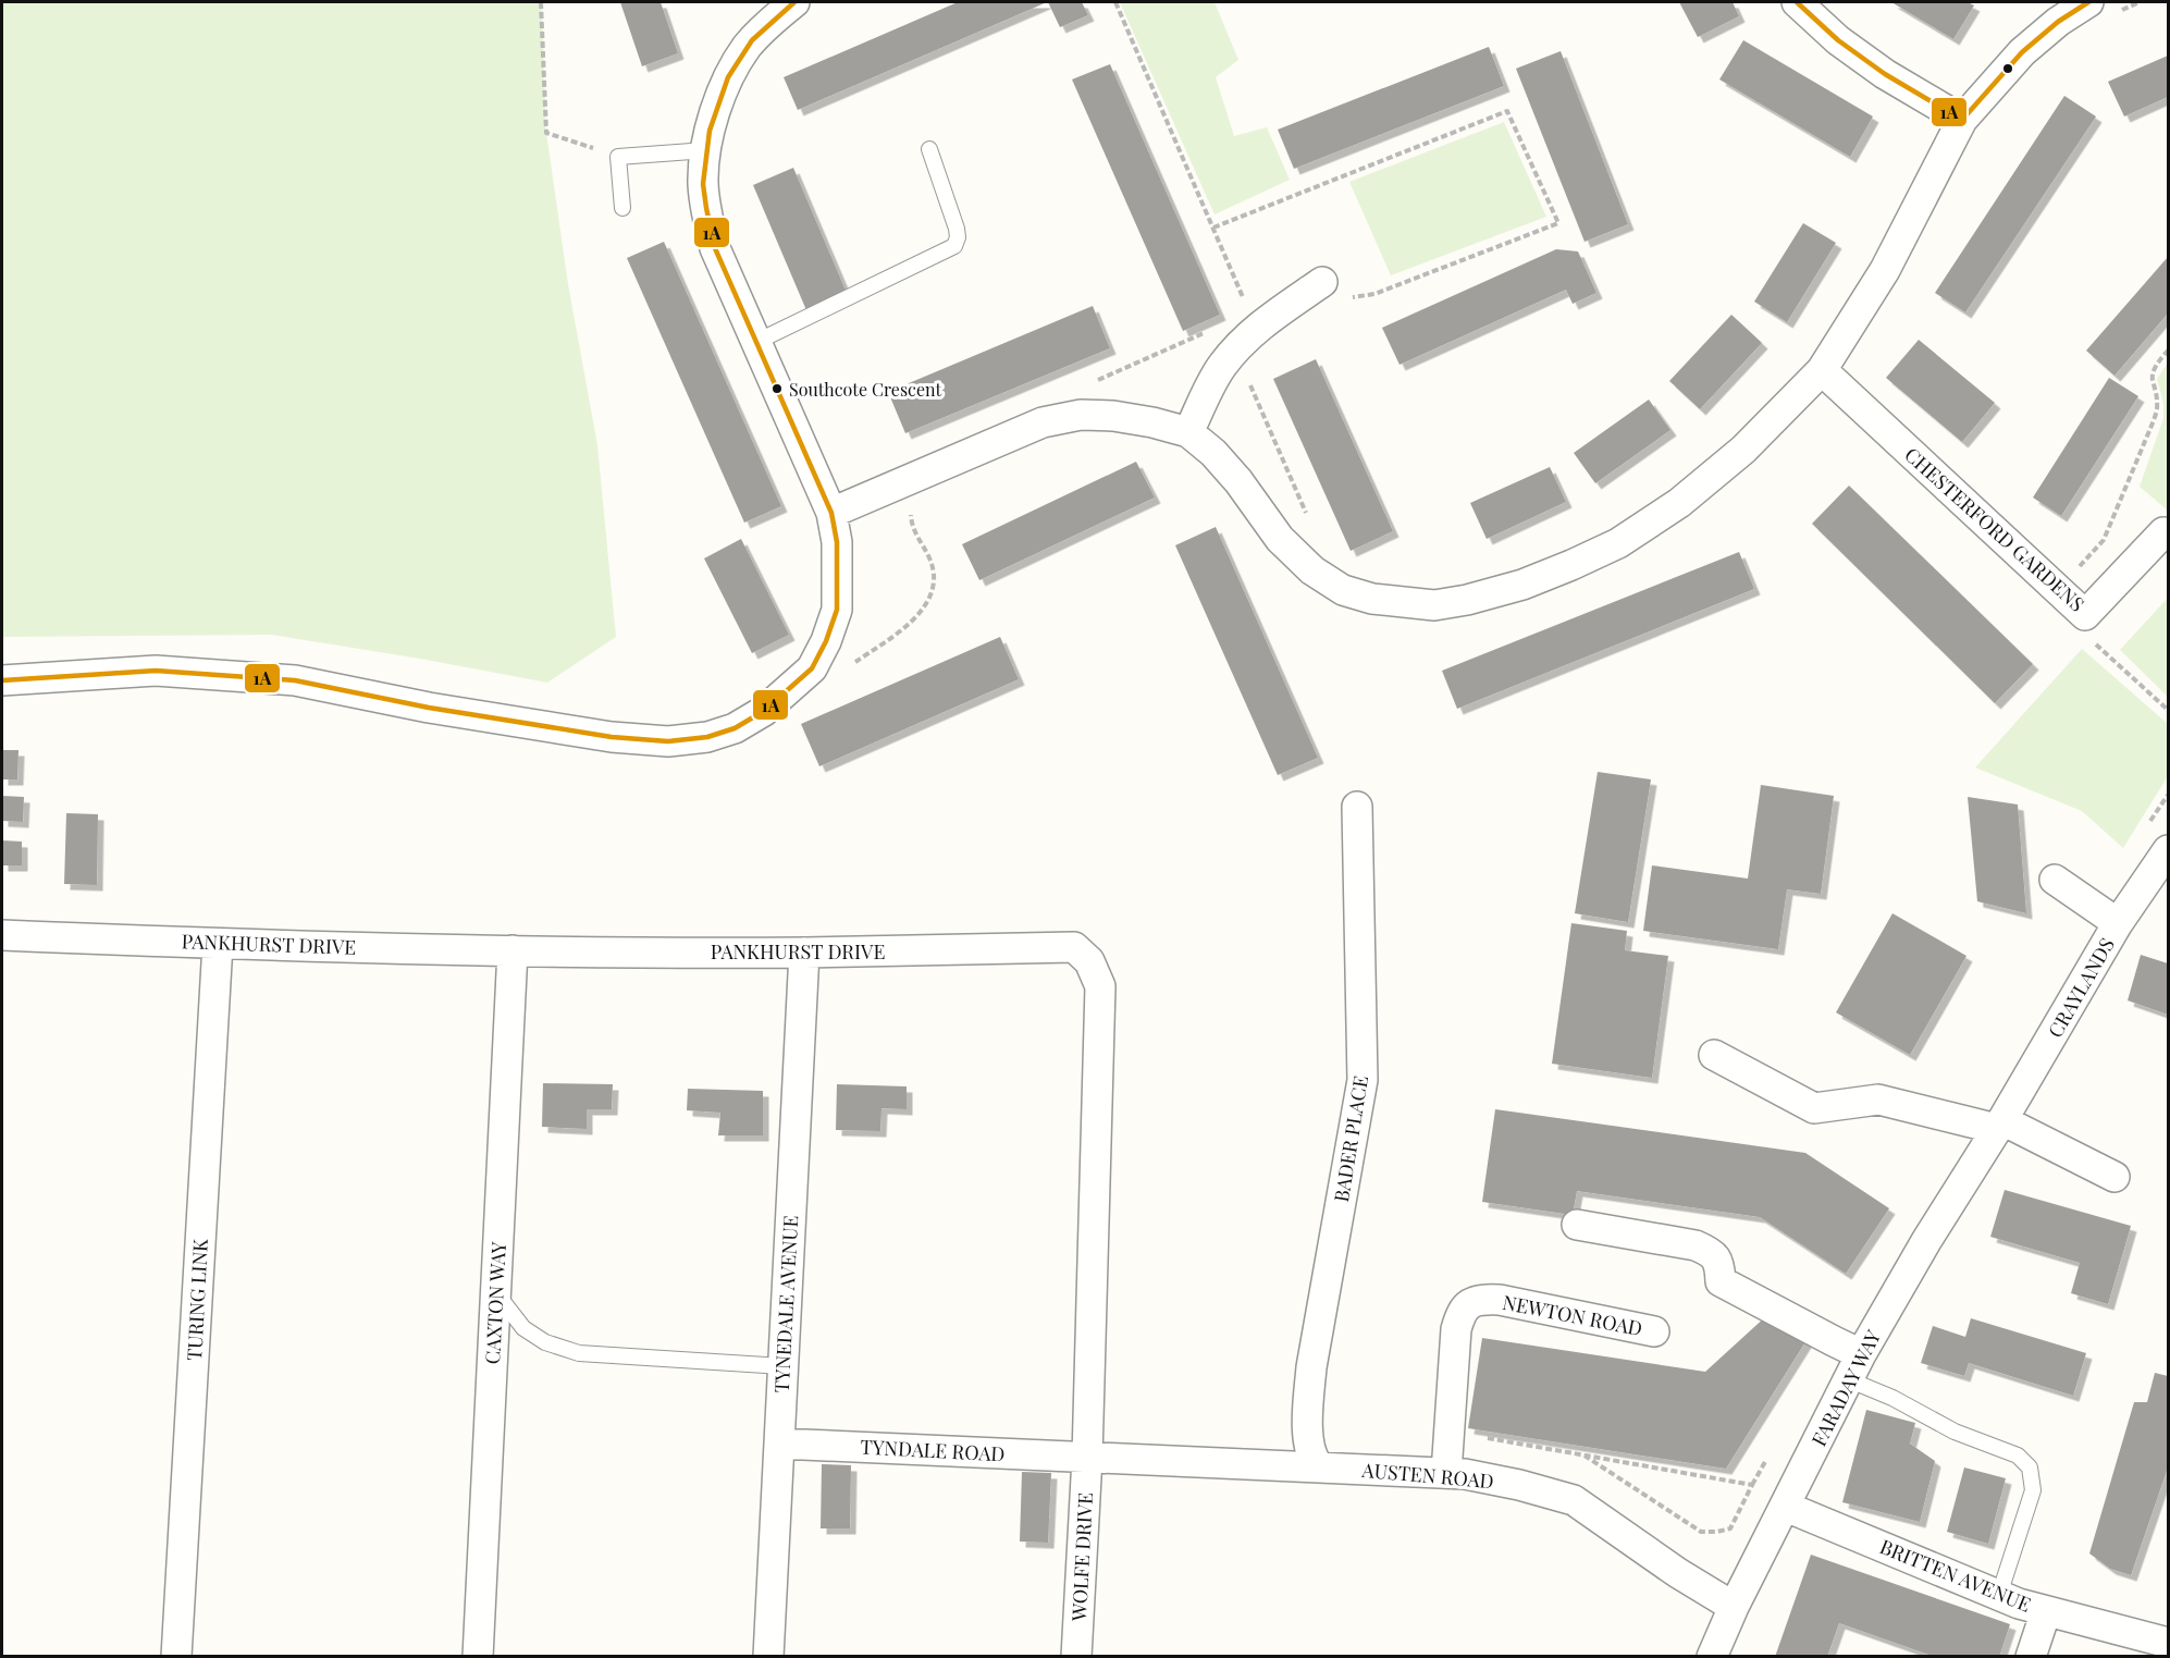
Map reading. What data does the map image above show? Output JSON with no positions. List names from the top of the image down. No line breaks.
{"streets":{"street":["CHESTERFORD GARDENS","PANKHURST DRIVE","CRAYLANDS","BADER PLACE","TURING LINK","CAXTON WAY","TYNEDALE AVENUE","NEWTON ROAD","FARADAY WAY","TYNDALE ROAD","AUSTEN ROAD","WOLFE DRIVE","BRITTEN AVENUE"]},"crossings":[["PANKHURST DRIVE","TURING LINK"],["PANKHURST DRIVE","CAXTON WAY"],["PANKHURST DRIVE","TYNEDALE AVENUE"],["PANKHURST DRIVE","TYNDALE ROAD"],["PANKHURST DRIVE","AUSTEN ROAD"],["PANKHURST DRIVE","WOLFE DRIVE"],["CRAYLANDS","FARADAY WAY"],["BADER PLACE","AUSTEN ROAD"],["TYNEDALE AVENUE","TYNDALE ROAD"],["NEWTON ROAD","AUSTEN ROAD"],["FARADAY WAY","AUSTEN ROAD"],["FARADAY WAY","BRITTEN AVENUE"],["TYNDALE ROAD","AUSTEN ROAD"],["TYNDALE ROAD","WOLFE DRIVE"],["AUSTEN ROAD","WOLFE DRIVE"]],"places":["Southcote Crescent"],"lines":["transit line 1A"]}
